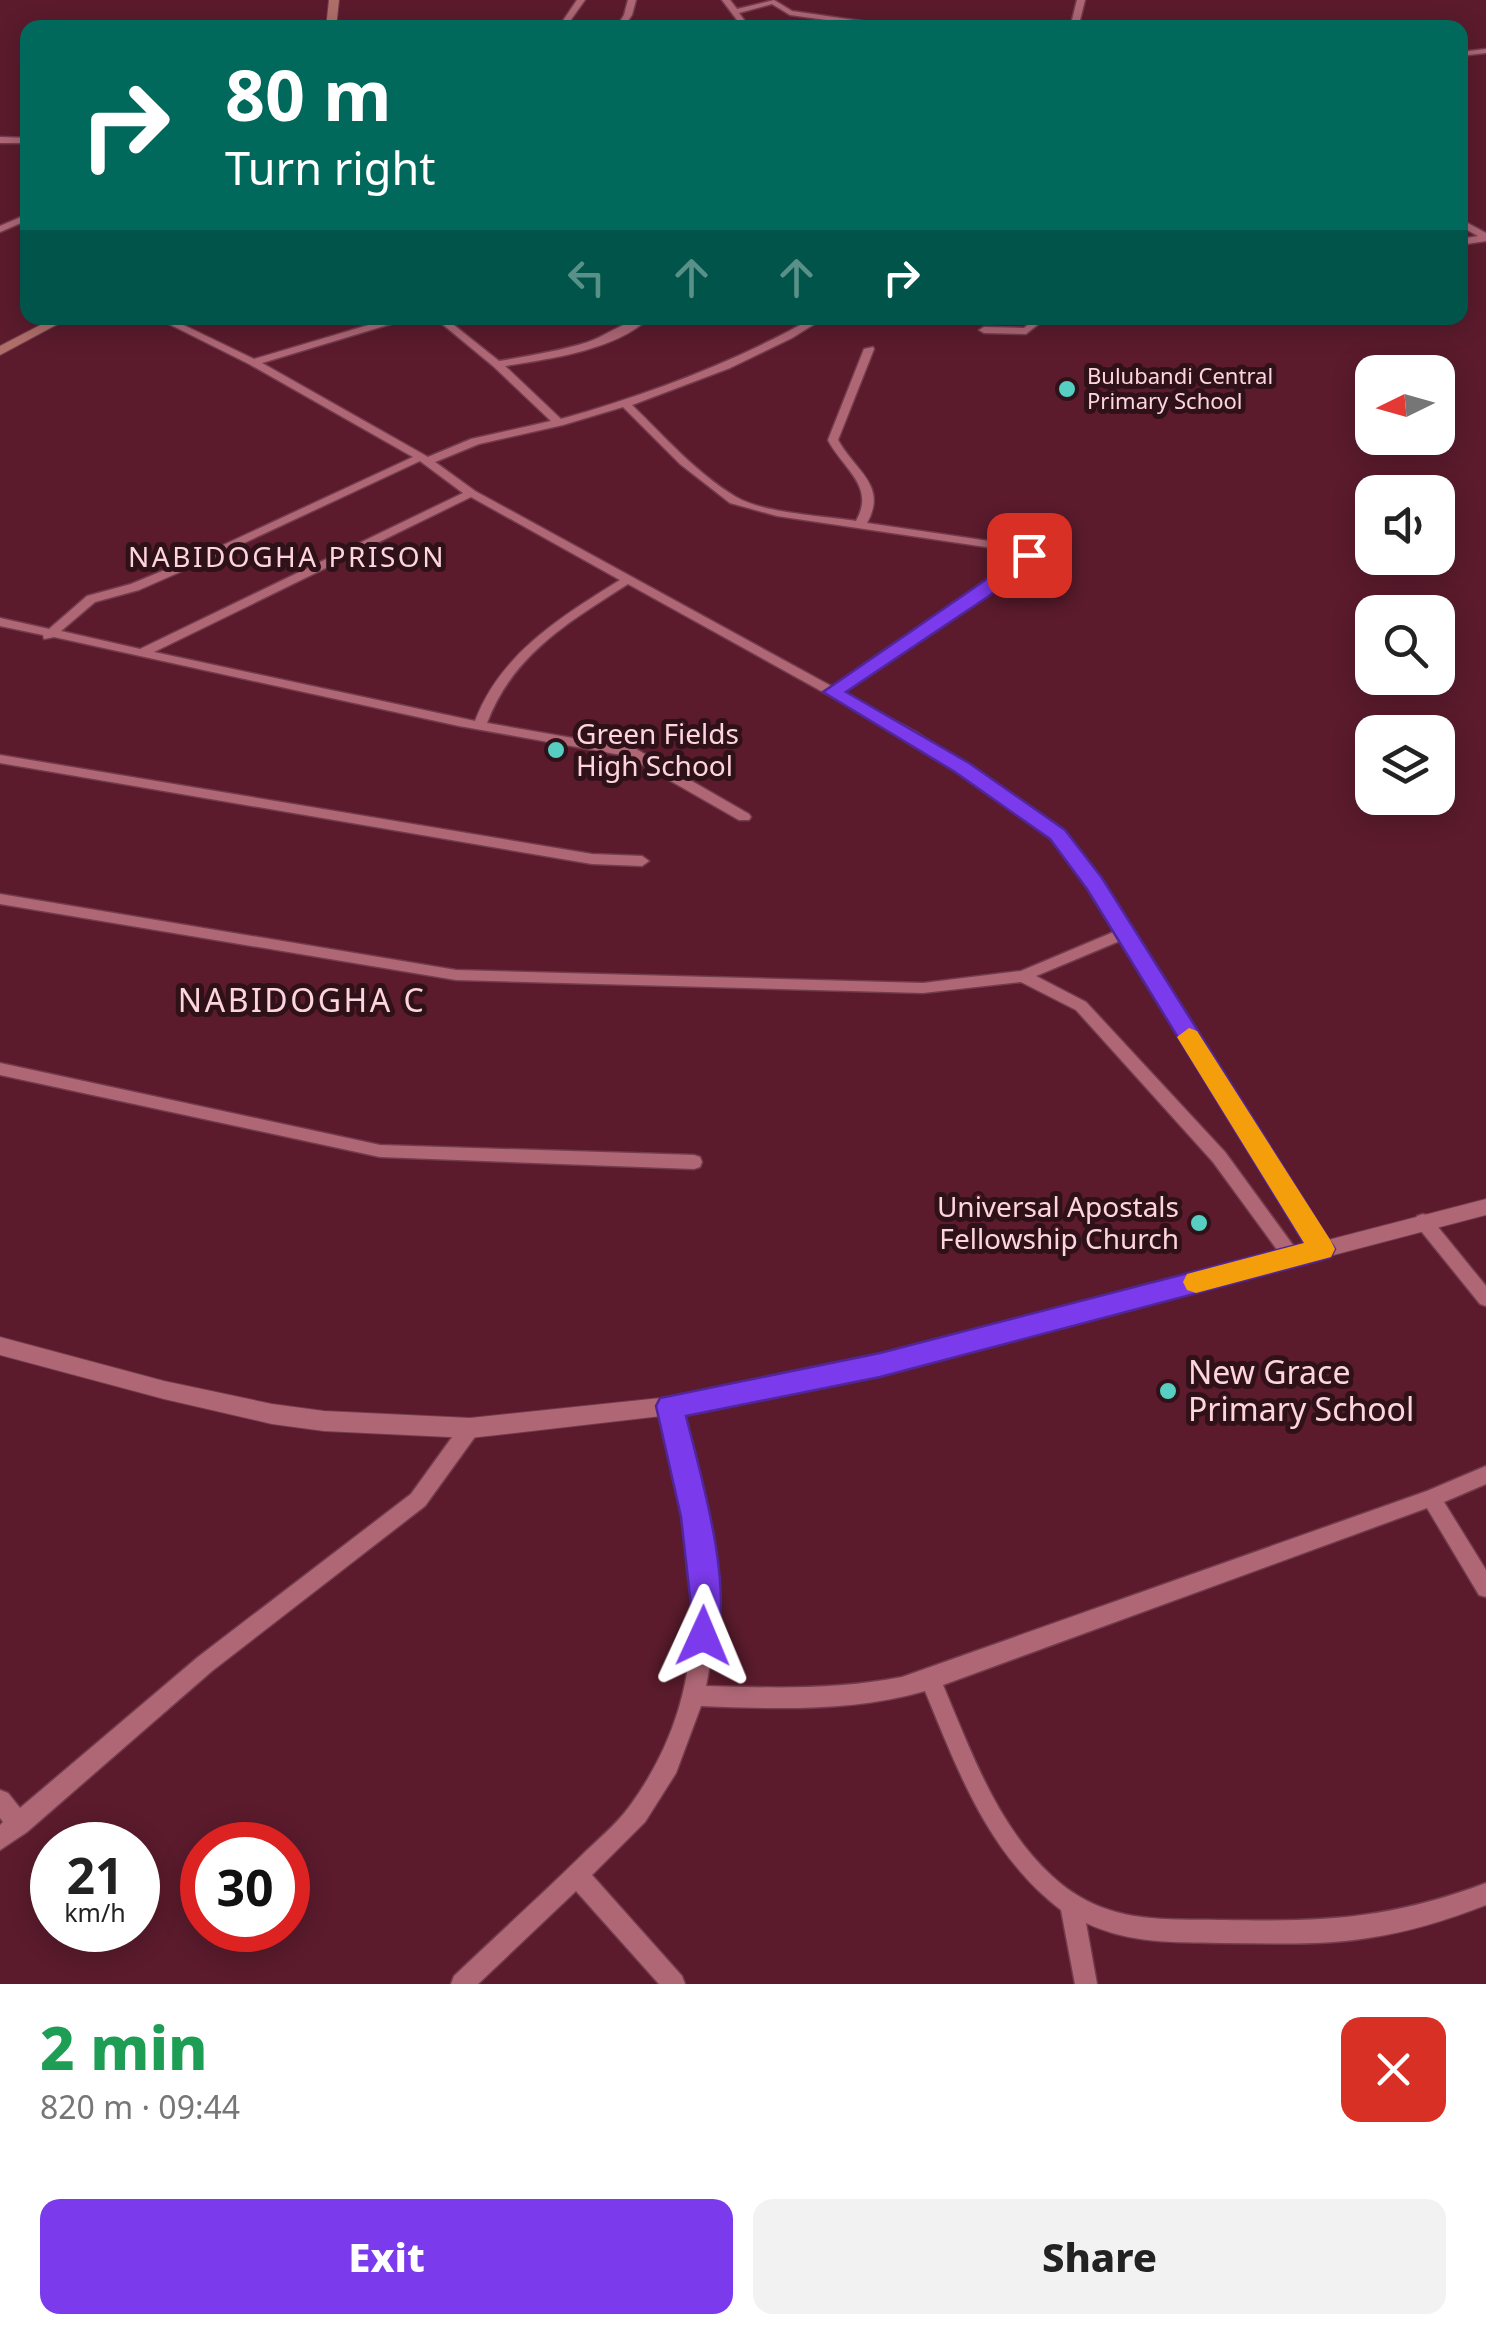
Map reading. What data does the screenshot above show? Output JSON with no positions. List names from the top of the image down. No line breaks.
{"districts":["NABIDOGHA PRISON","NABIDOGHA C"],"places":["Bulubandi Central Primary School","Green Fields High School","Universal Apostals Fellowship Church","New Grace Primary School"],"north":"left","page":{"turn":["80 m","Turn right"],"speed":"21 km/h","limit":"30","heading":["2 min","820 m · 09:44"],"buttons":["Exit","Share"]}}
